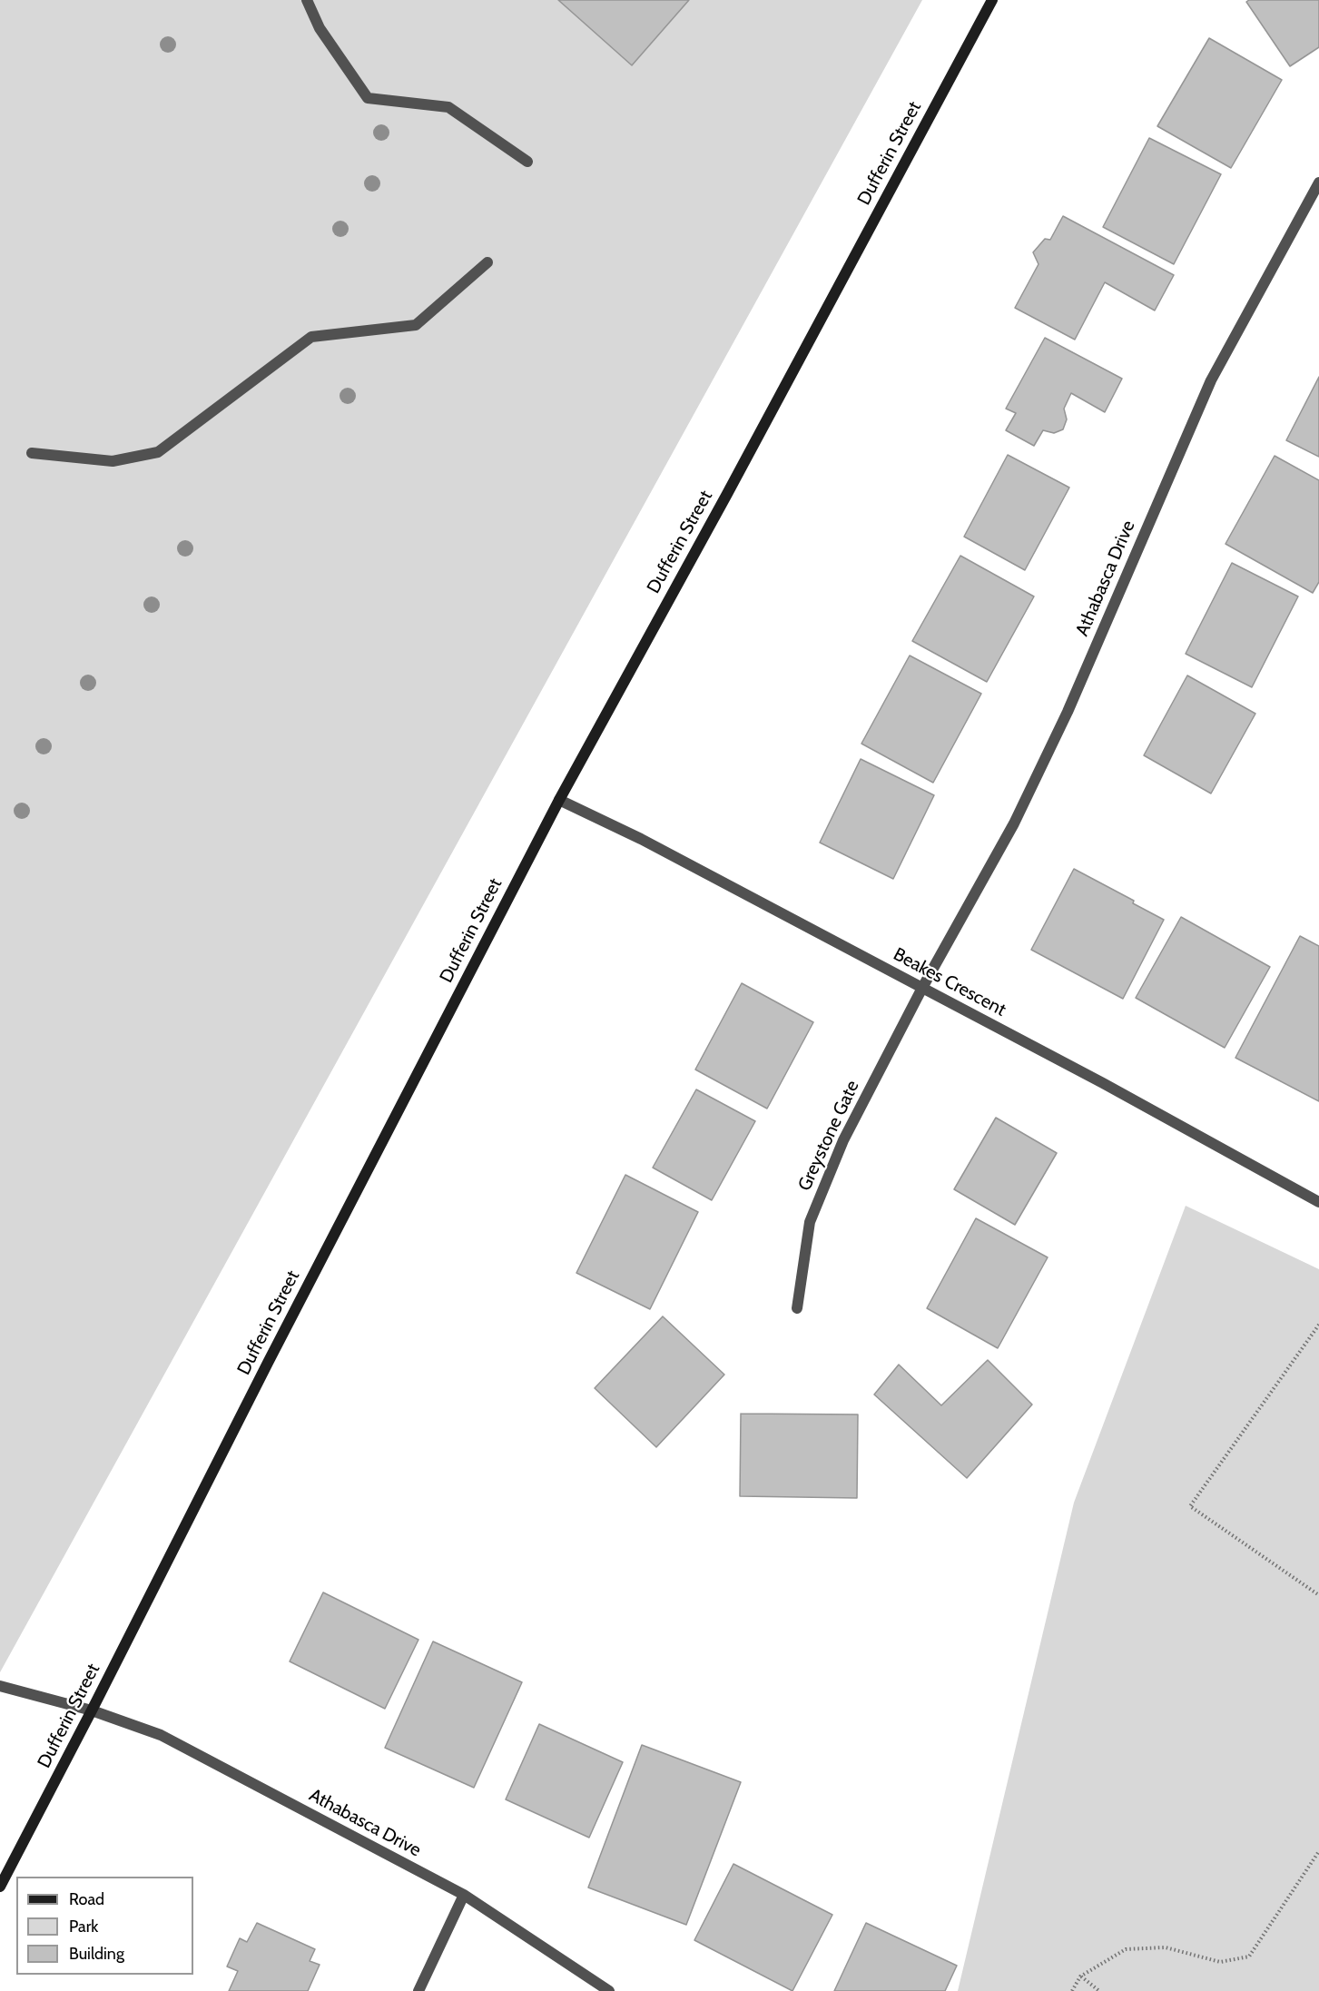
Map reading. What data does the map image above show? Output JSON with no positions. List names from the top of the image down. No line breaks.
{"streets":{"main road":["Dufferin Street"],"street":["Athabasca Drive","Beakes Crescent","Greystone Gate"]},"crossings":[["Dufferin Street","Athabasca Drive"],["Dufferin Street","Beakes Crescent"],["Athabasca Drive","Beakes Crescent"],["Athabasca Drive","Greystone Gate"],["Beakes Crescent","Greystone Gate"]],"legend":["Road","Park","Building"]}
